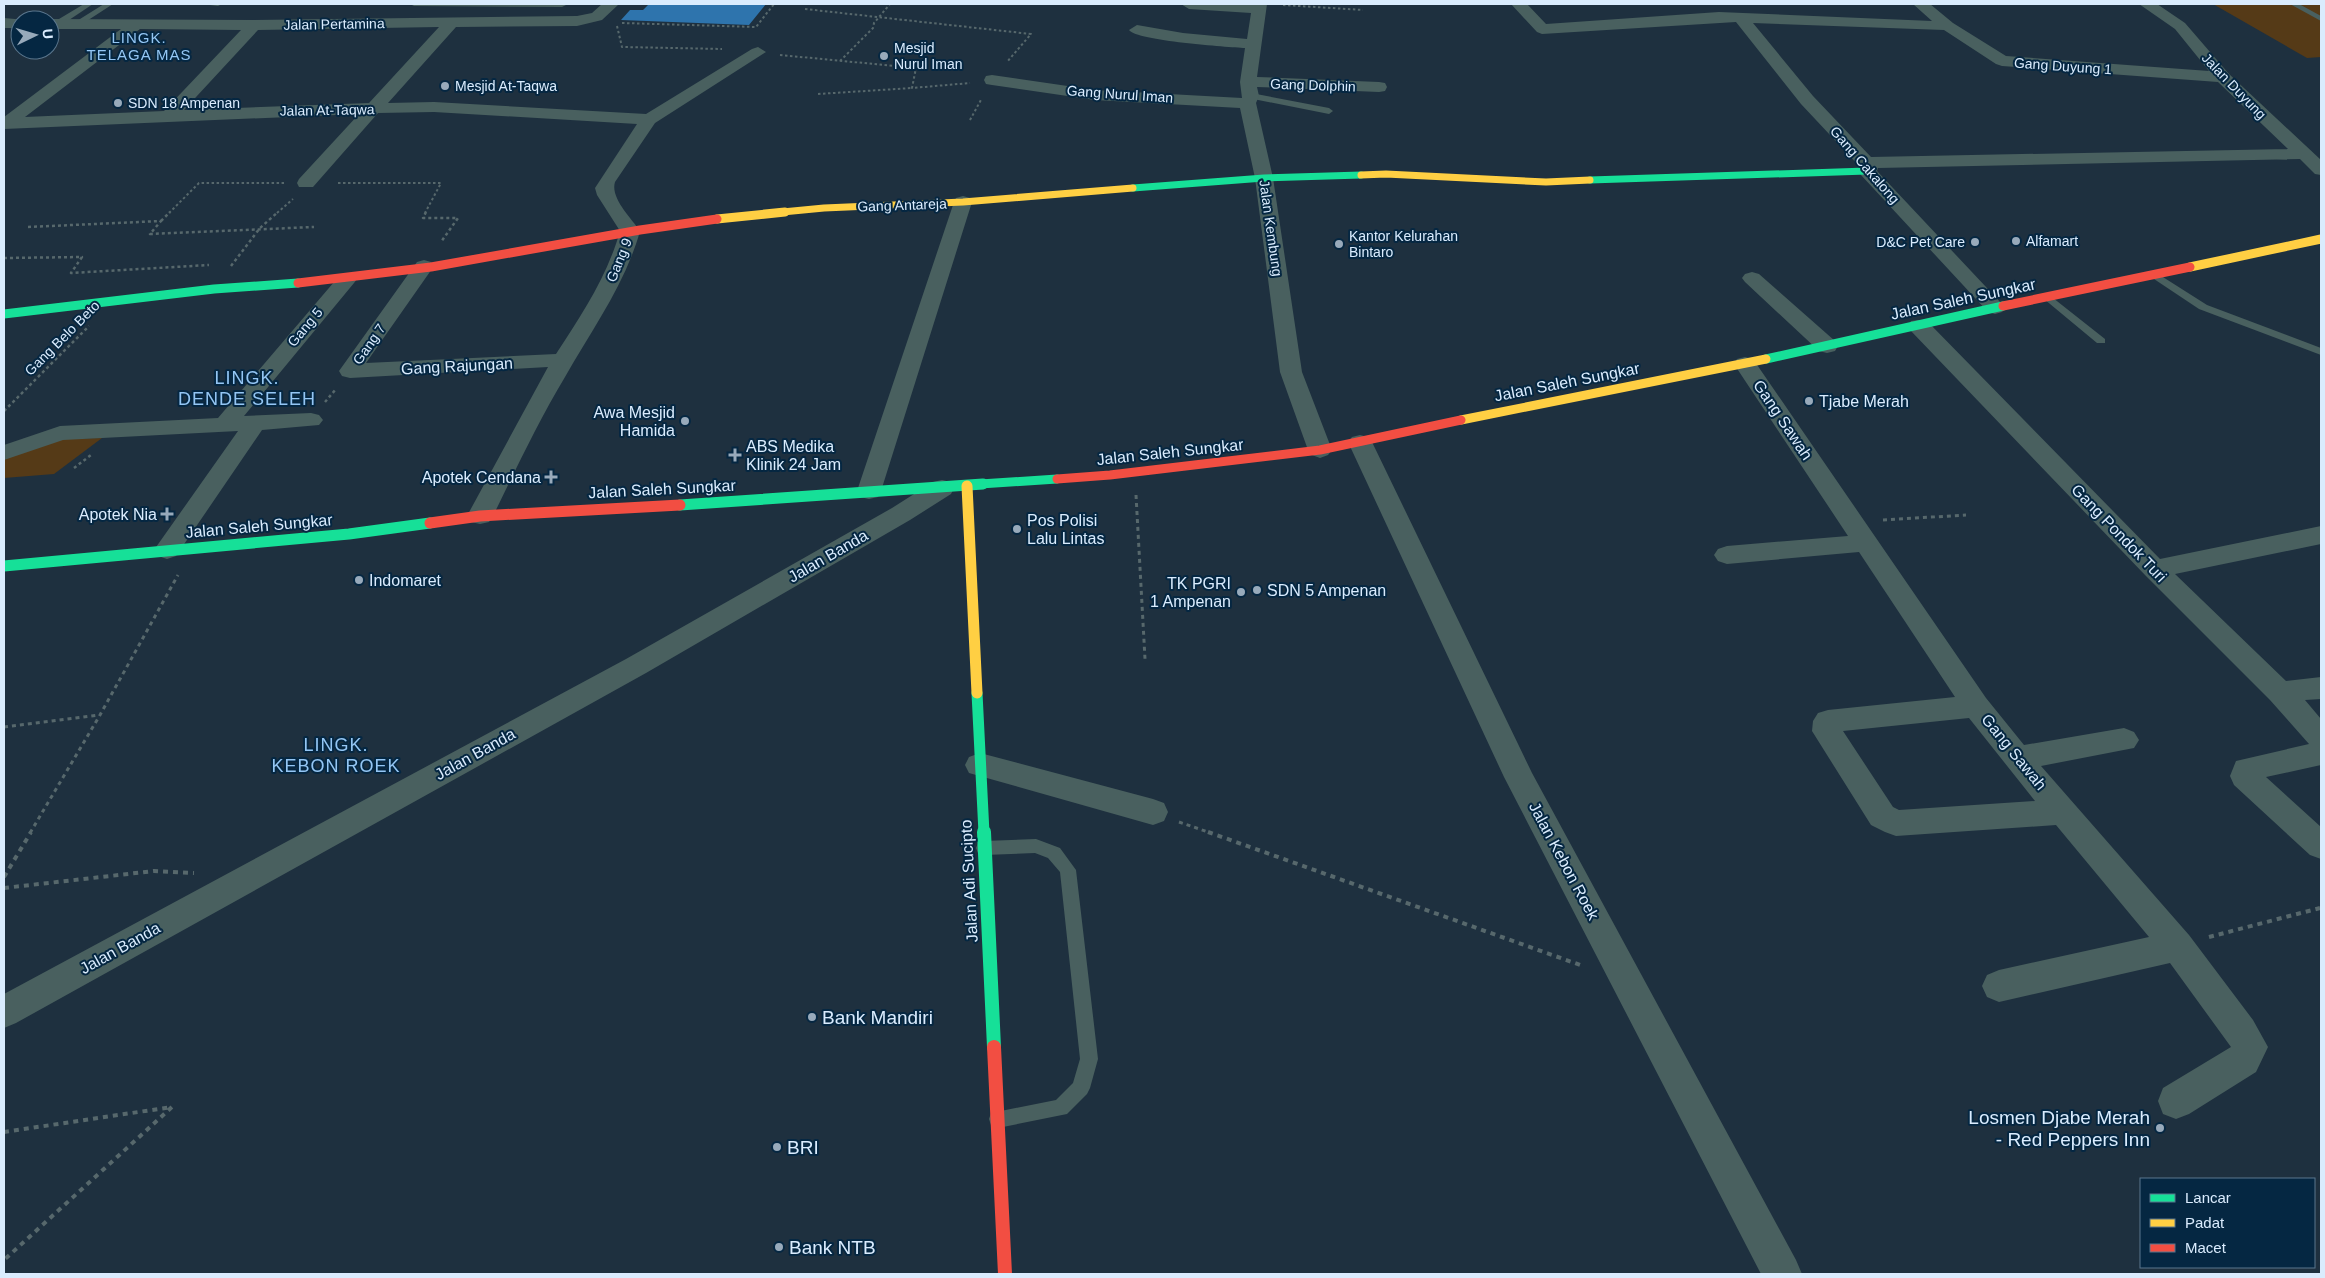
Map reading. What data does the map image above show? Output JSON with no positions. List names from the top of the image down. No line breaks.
{"streets":{"main road":["Gang Antareja","Jalan Saleh Sungkar","Jalan Adi Sucipto"],"street":["Jalan Pertamina","Gang Duyung 1","Gang Dolphin","Jalan Duyung","Gang Nurul Iman","Jalan At-Taqwa","Gang Cakalong","Jalan Kembung","Gang 9","Gang 5","Gang 7","Gang Rajungan","Gang Sawah","Gang Pondok Turi","Jalan Banda","Jalan Kebon Roek"],"path":["Gang Belo Beto"]},"crossings":[["Gang Duyung 1","Jalan Duyung"],["Gang Dolphin","Gang Nurul Iman"],["Gang Dolphin","Jalan Kembung"],["Gang Nurul Iman","Jalan Kembung"],["Jalan At-Taqwa","Gang 9"],["Gang Cakalong","Jalan Saleh Sungkar"],["Gang Antareja","Gang 9"],["Gang Antareja","Jalan Saleh Sungkar"],["Gang Antareja","Gang 5"],["Gang Antareja","Gang Belo Beto"],["Gang Antareja","Gang 7"],["Jalan Kembung","Jalan Saleh Sungkar"],["Gang 9","Jalan Saleh Sungkar"],["Gang 9","Gang Rajungan"],["Jalan Saleh Sungkar","Gang Sawah"],["Jalan Saleh Sungkar","Gang Pondok Turi"],["Jalan Saleh Sungkar","Jalan Banda"],["Jalan Saleh Sungkar","Jalan Kebon Roek"],["Jalan Saleh Sungkar","Jalan Adi Sucipto"],["Gang 7","Gang Rajungan"],["Jalan Banda","Jalan Adi Sucipto"]],"districts":["LINGK. TELAGA MAS","LINGK. DENDE SELEH","LINGK. KEBON ROEK"],"places":{"other":["Mesjid Nurul Iman","Mesjid At-Taqwa","SDN 18 Ampenan","Alfamart","D&C Pet Care","Kantor Kelurahan Bintaro","Tjabe Merah","Awa Mesjid Hamida","Pos Polisi Lalu Lintas","Indomaret","SDN 5 Ampenan","TK PGRI 1 Ampenan","Bank Mandiri","Losmen Djabe Merah - Red Peppers Inn","BRI","Bank NTB"],"health":["ABS Medika Klinik 24 Jam","Apotek Cendana","Apotek Nia"]},"legend":["Lancar","Padat","Macet"],"north":"right"}
